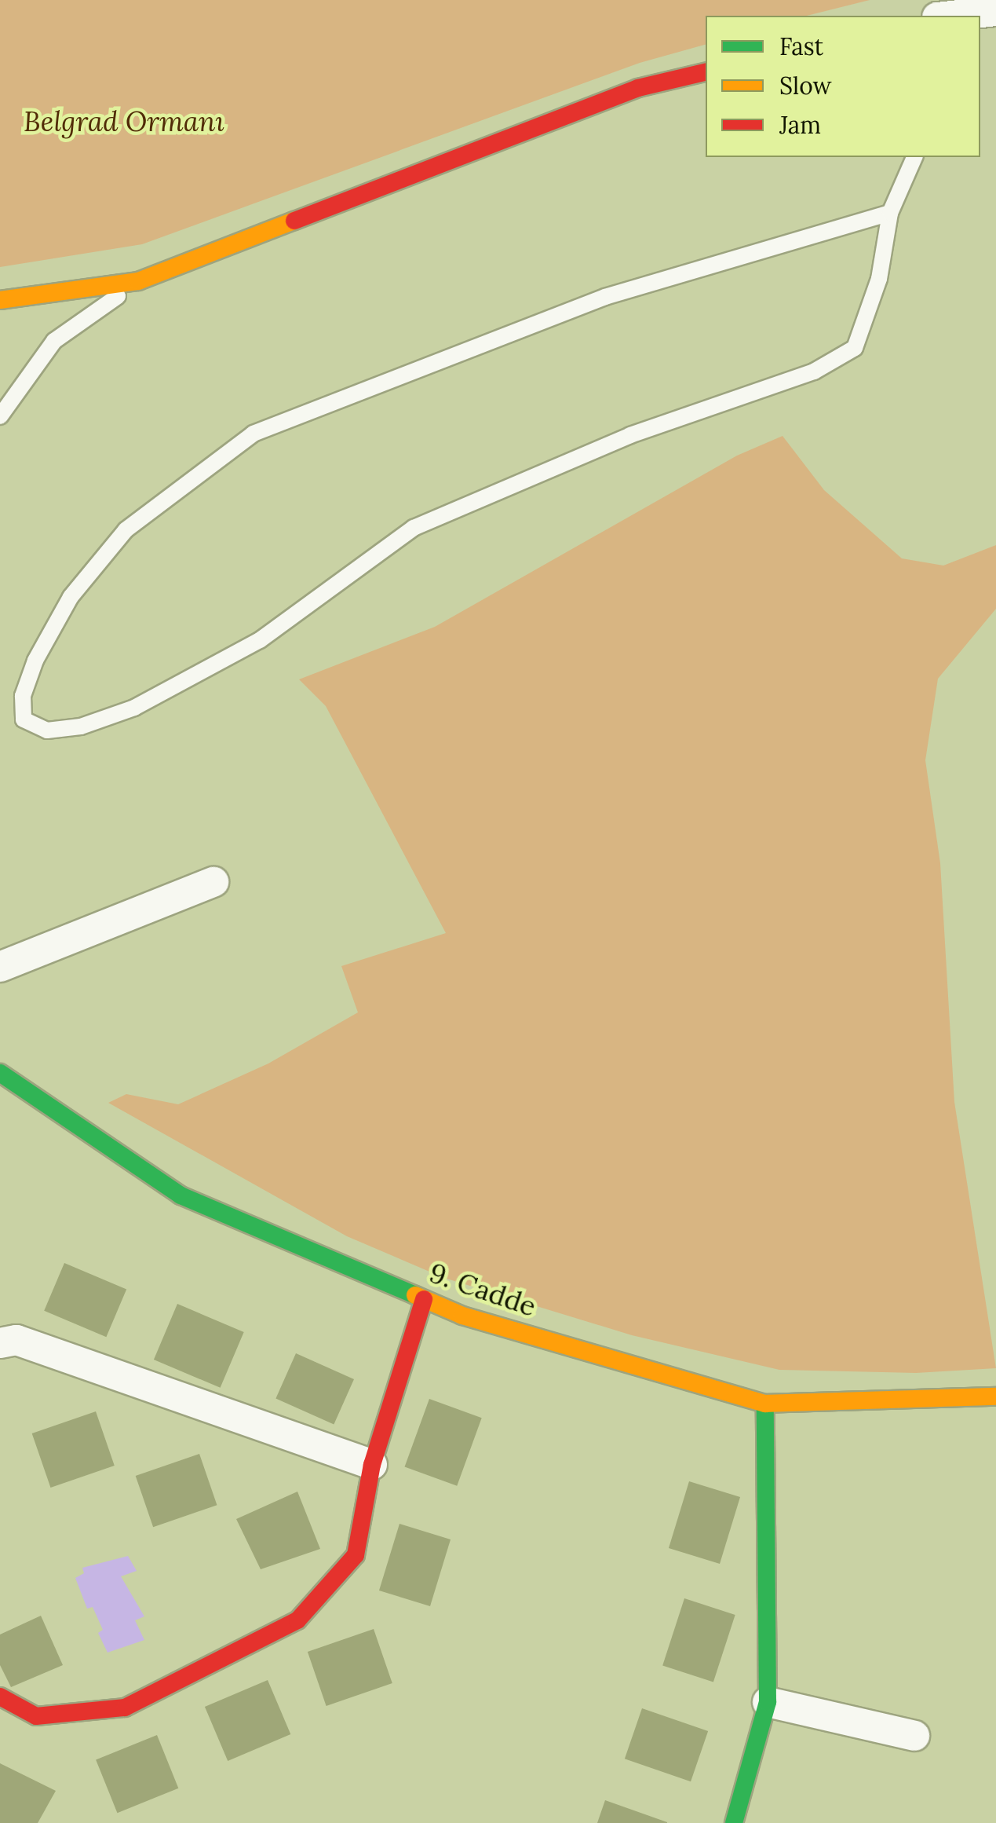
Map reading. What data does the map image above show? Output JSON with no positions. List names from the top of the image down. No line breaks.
{"streets":{"street":["9. Cadde"]},"parks":["Belgrad Ormanı"],"legend":["Fast","Slow","Jam"]}
